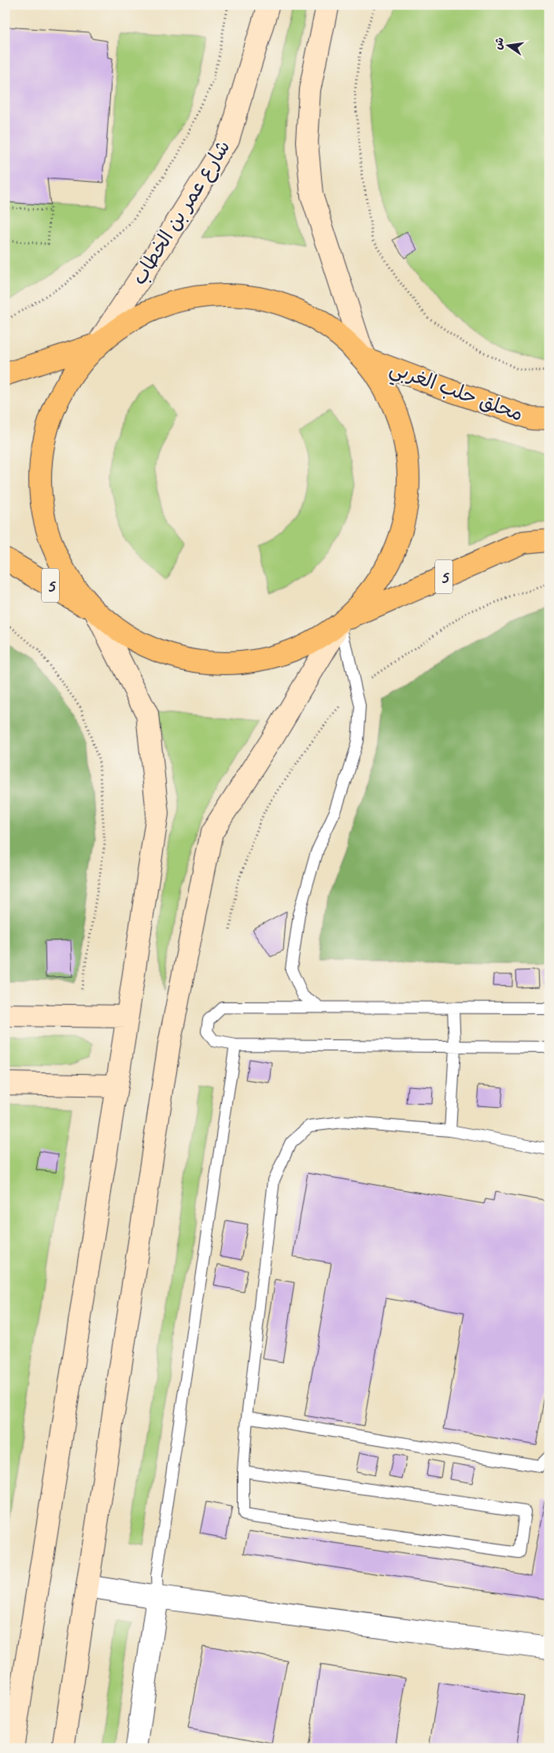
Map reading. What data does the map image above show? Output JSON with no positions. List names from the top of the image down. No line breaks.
{"streets":{"highway":["محلق حلب الغربي","5"],"main road":["شارع عمر بن الخطاب"]},"north":"left"}
